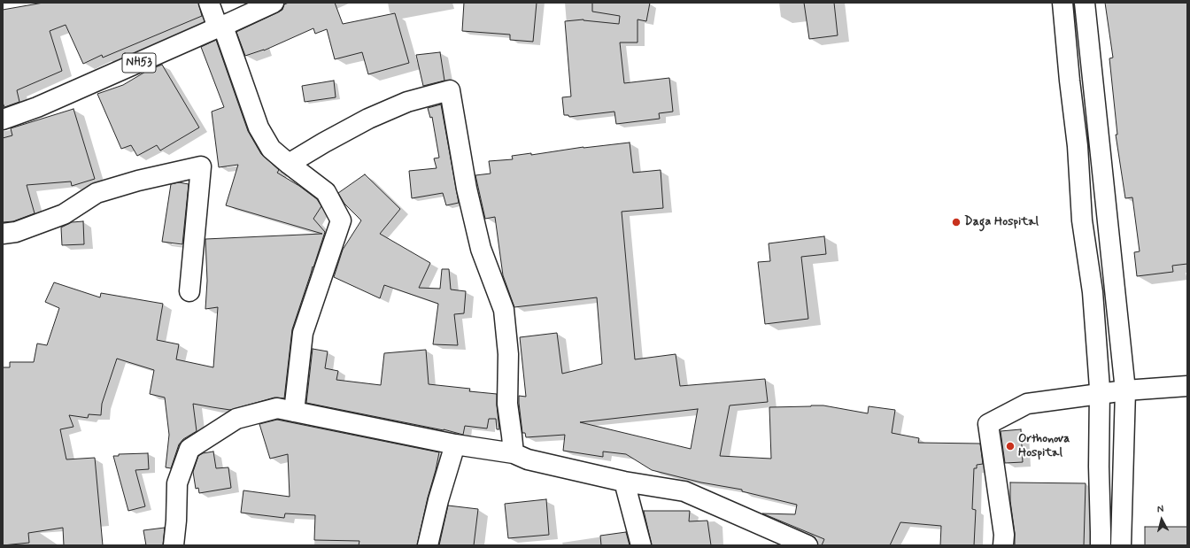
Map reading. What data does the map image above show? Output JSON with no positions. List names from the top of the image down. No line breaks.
{"streets":{"main road":["NH53"]},"places":["Daga Hospital","Orthonova Hospital"],"north":"top"}
